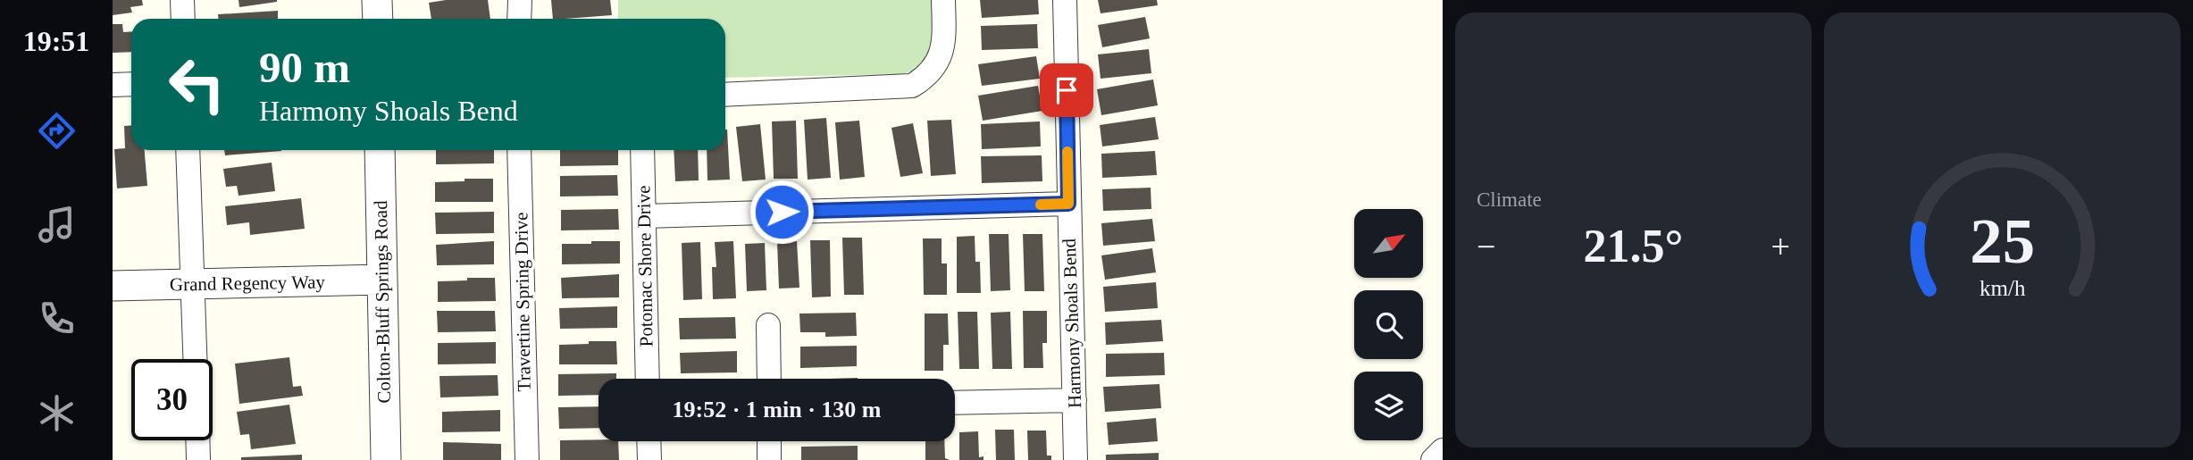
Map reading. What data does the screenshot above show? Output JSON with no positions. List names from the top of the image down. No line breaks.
{"streets":{"street":["Potomac Shore Drive","Grand Regency Way","Colton-Bluff Springs Road","Travertine Spring Drive","Harmony Shoals Bend"]},"crossings":[["Grand Regency Way","Colton-Bluff Springs Road"]],"north":"top right","page":{"tabs":"19:51","tile":"Climate","turn":["90 m","Harmony Shoals Bend"],"heat":["−","21.5°","+"],"limit":"30","trip":"19:52 · 1 min · 130 m","gauge":["25","km/h"]}}
